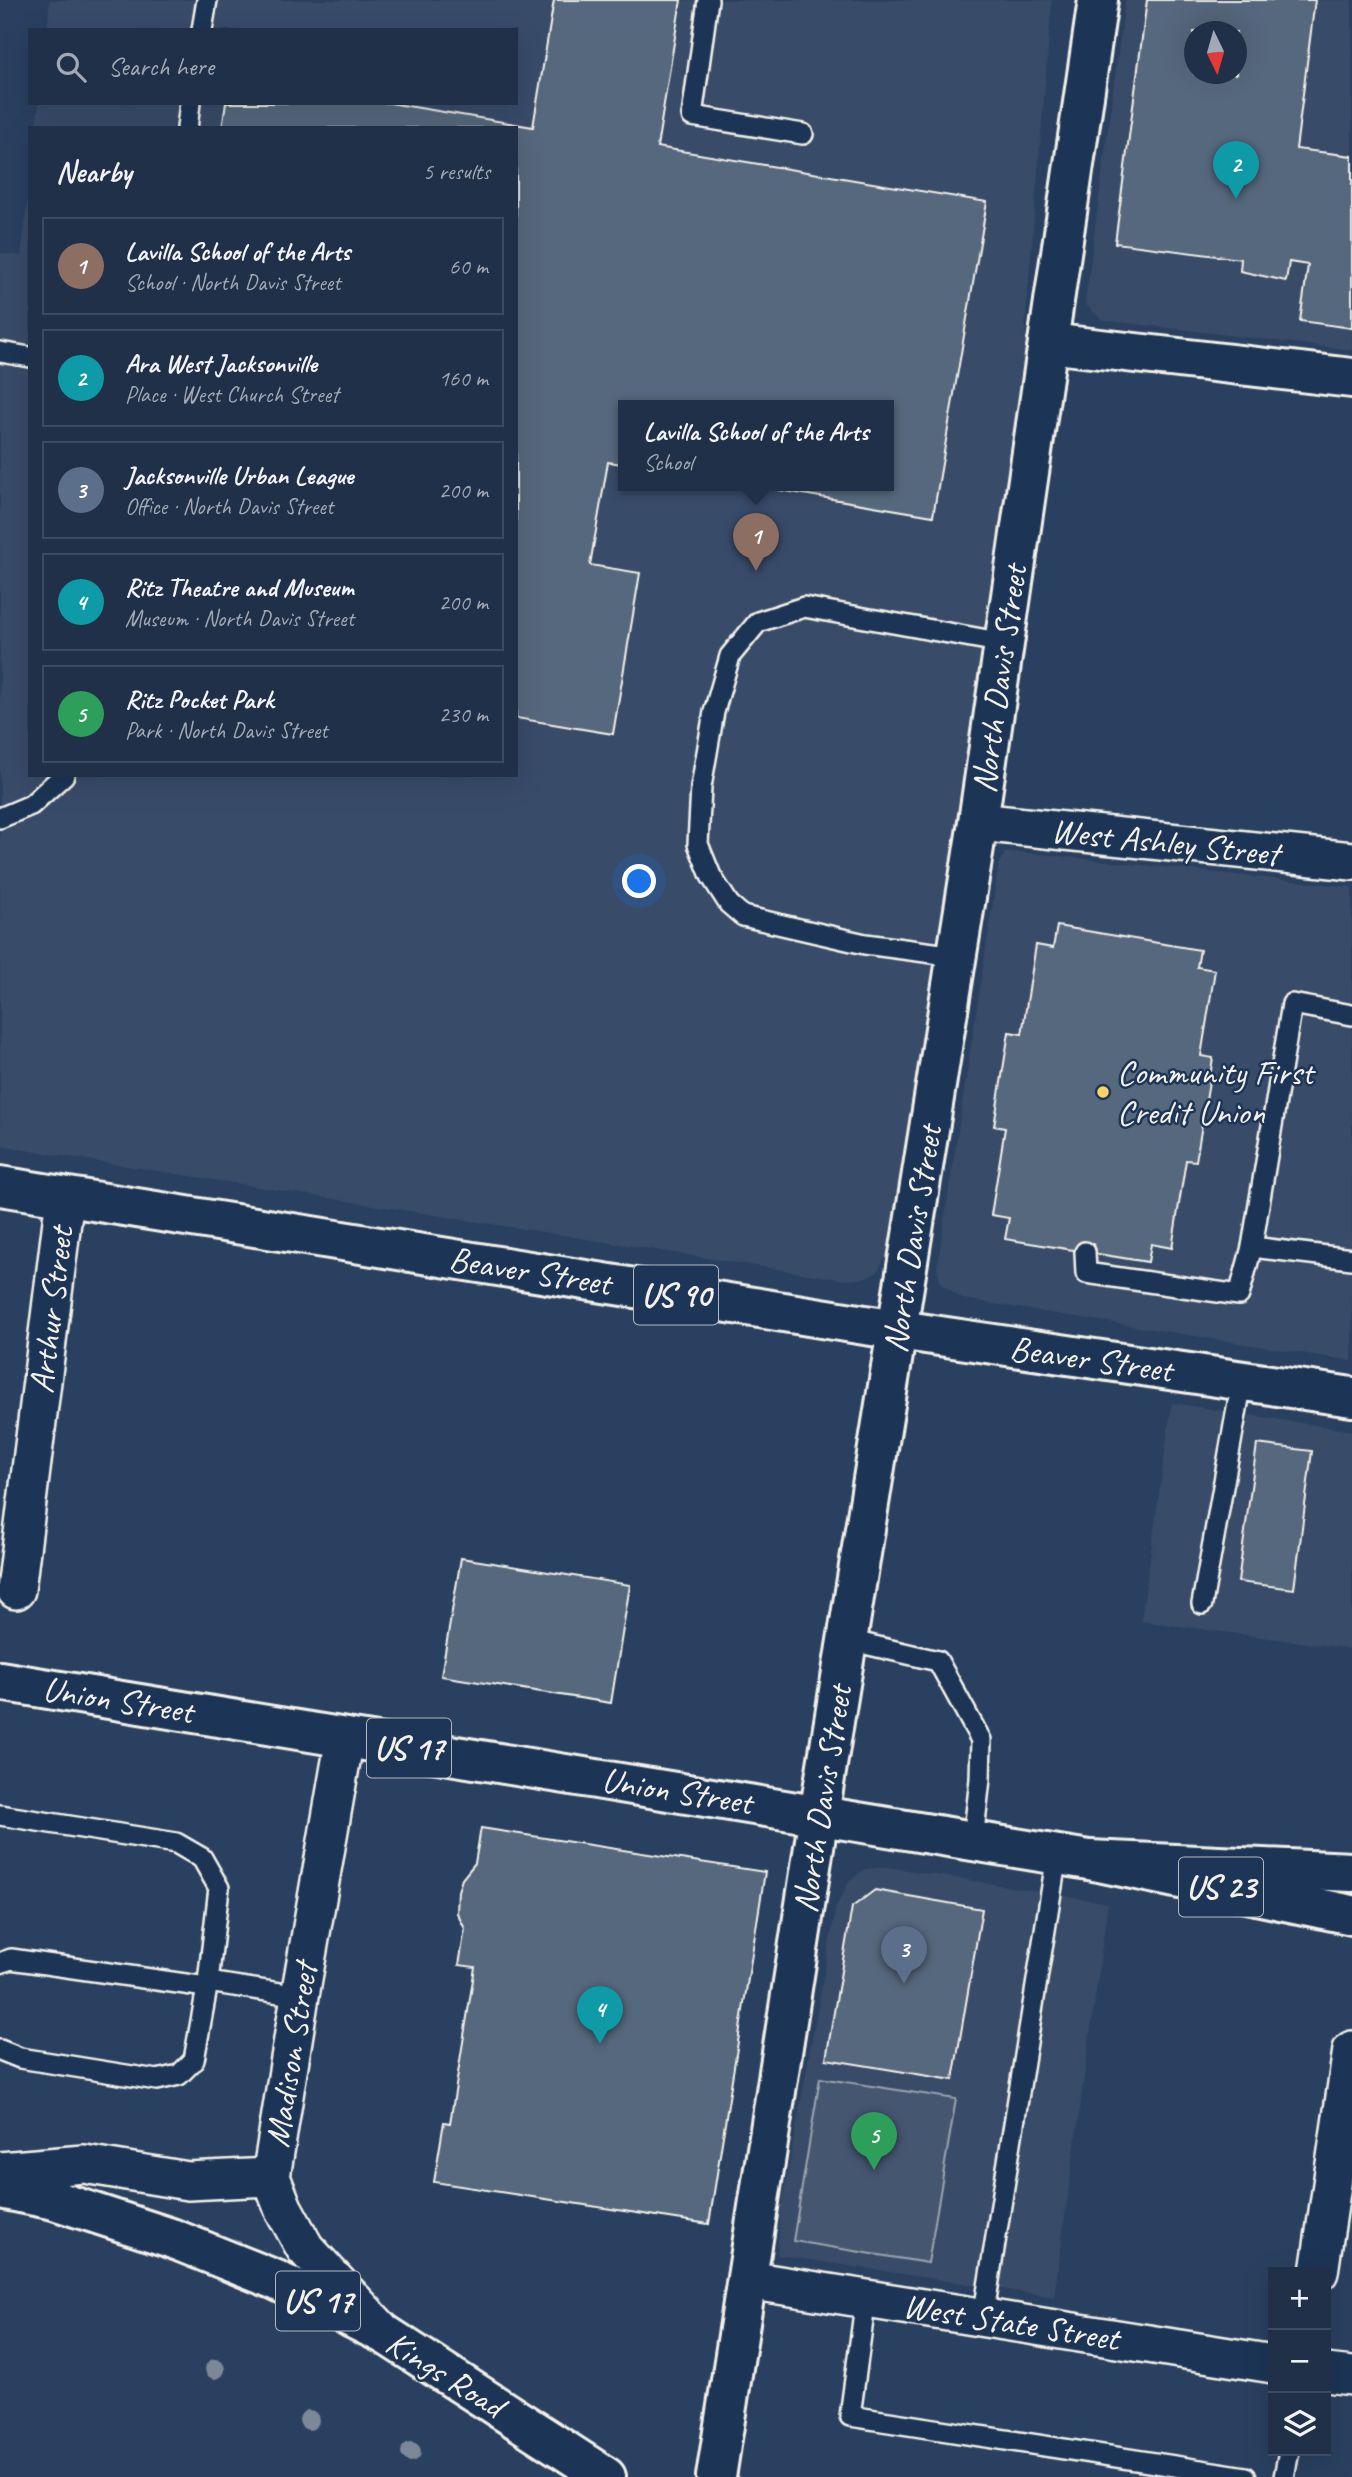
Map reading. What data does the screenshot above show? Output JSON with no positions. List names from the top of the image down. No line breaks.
{"streets":{"main road":["North Davis Street","Beaver Street","US 90","Union Street","US 17","US 23","Kings Road"],"street":["West Ashley Street","Arthur Street","Madison Street","West State Street"]},"crossings":[["North Davis Street","West Ashley Street"],["North Davis Street","Beaver Street"],["North Davis Street","Union Street"],["North Davis Street","West State Street"],["Beaver Street","Arthur Street"],["Union Street","US 17"],["Union Street","Madison Street"],["Madison Street","Kings Road"]],"places":["Community First Credit Union"],"north":"bottom","page":{"search":"Search here","heading":["Nearby","5 results"],"pins":["2","1","3","4","5"],"list":[{"mark":"1","name":"Lavilla School of the Arts","note":"School · North Davis Street","value":"60 m"},{"mark":"2","name":"Ara West Jacksonville","note":"Place · West Church Street","value":"160 m"},{"mark":"3","name":"Jacksonville Urban League","note":"Office · North Davis Street","value":"200 m"},{"mark":"4","name":"Ritz Theatre and Museum","note":"Museum · North Davis Street","value":"200 m"},{"mark":"5","name":"Ritz Pocket Park","note":"Park · North Davis Street","value":"230 m"}],"popup":["Lavilla School of the Arts","School"],"map_buttons":["+","−"]}}
